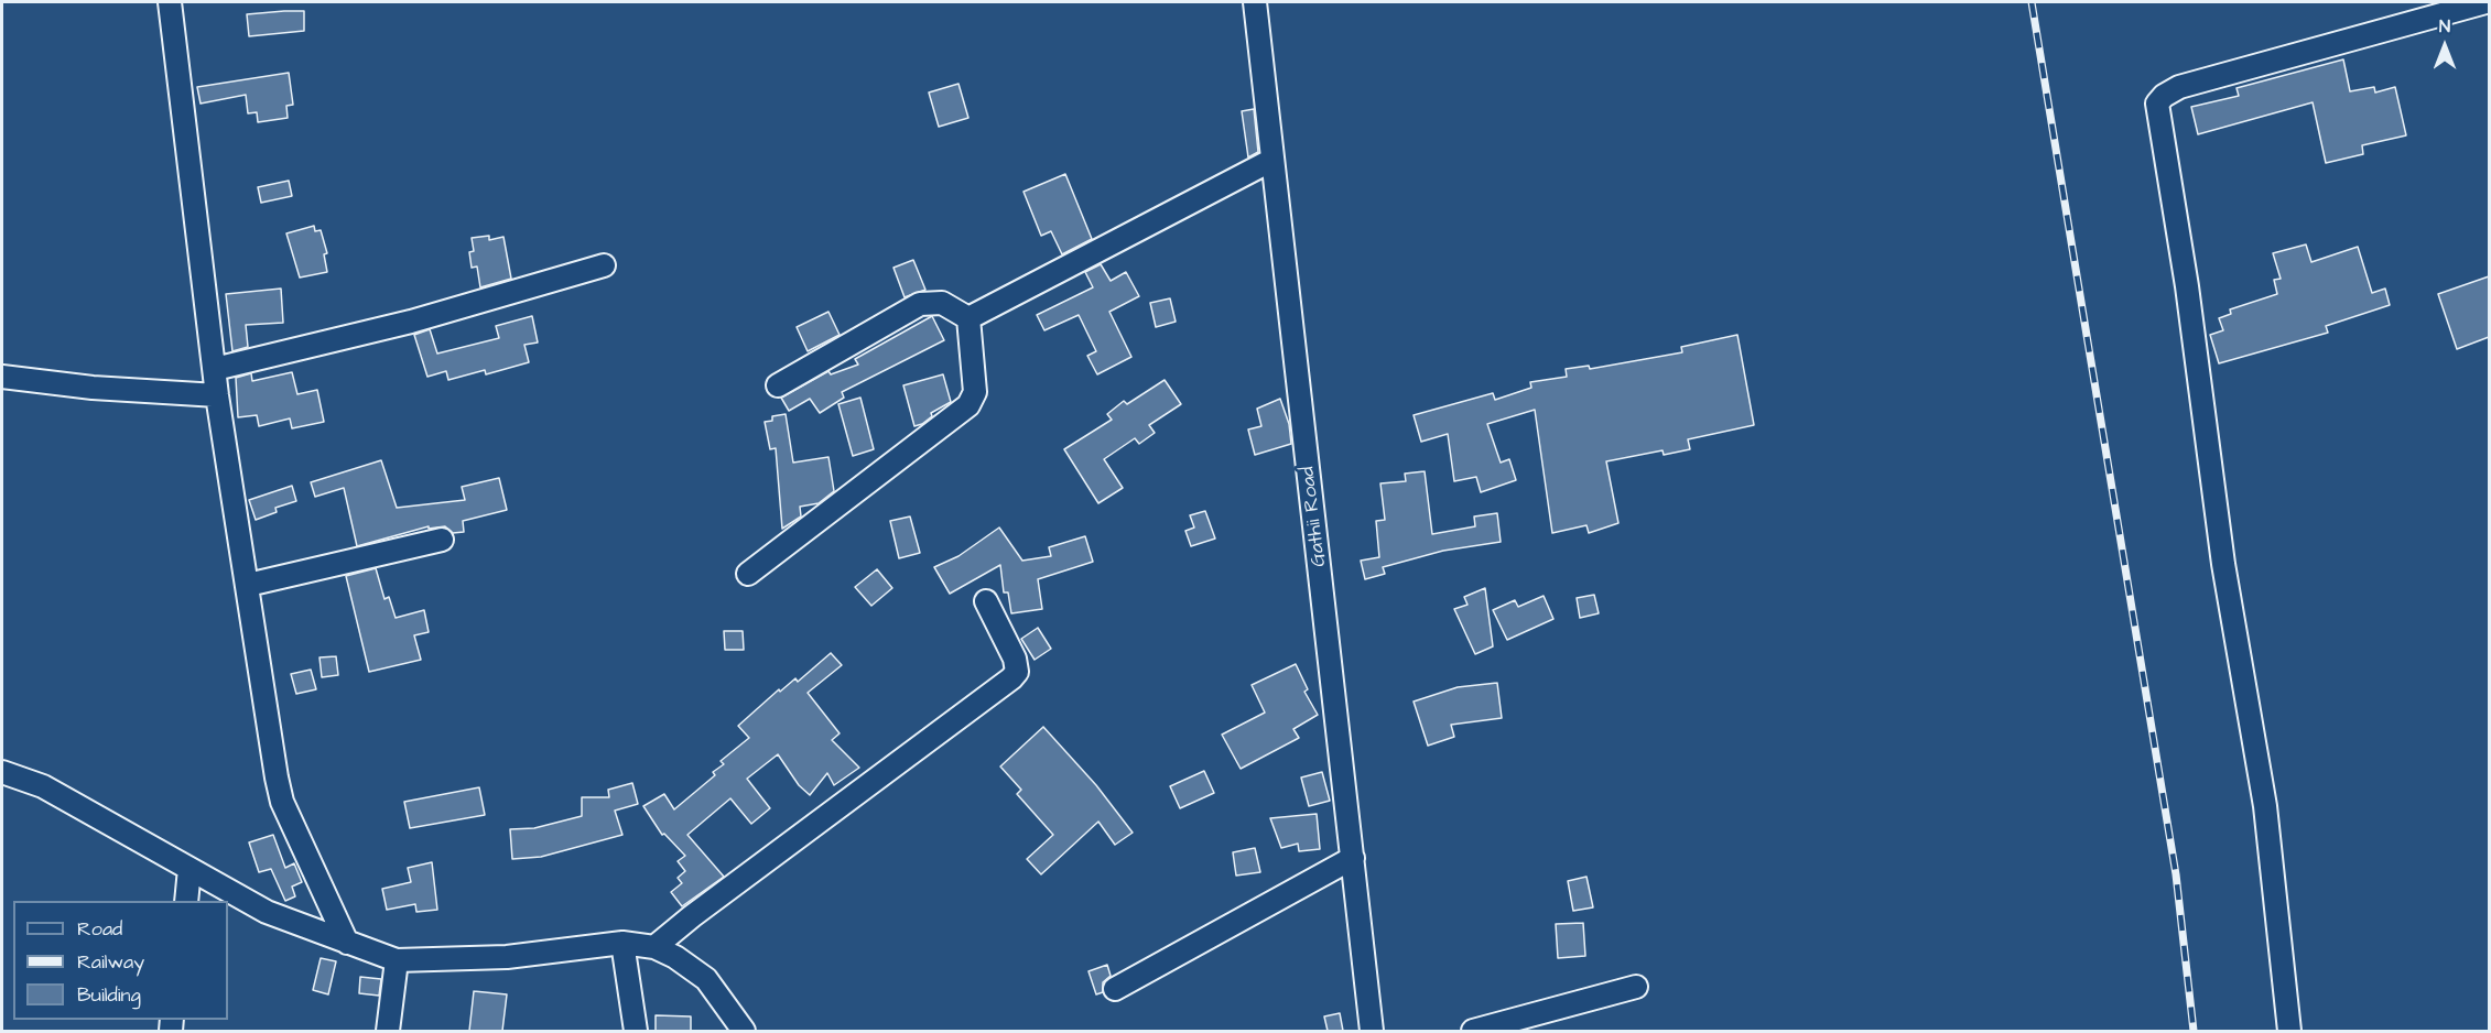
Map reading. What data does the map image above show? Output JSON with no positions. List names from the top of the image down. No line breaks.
{"streets":{"street":["Gathii Road"]},"legend":["Road","Railway","Building"],"north":"top"}
